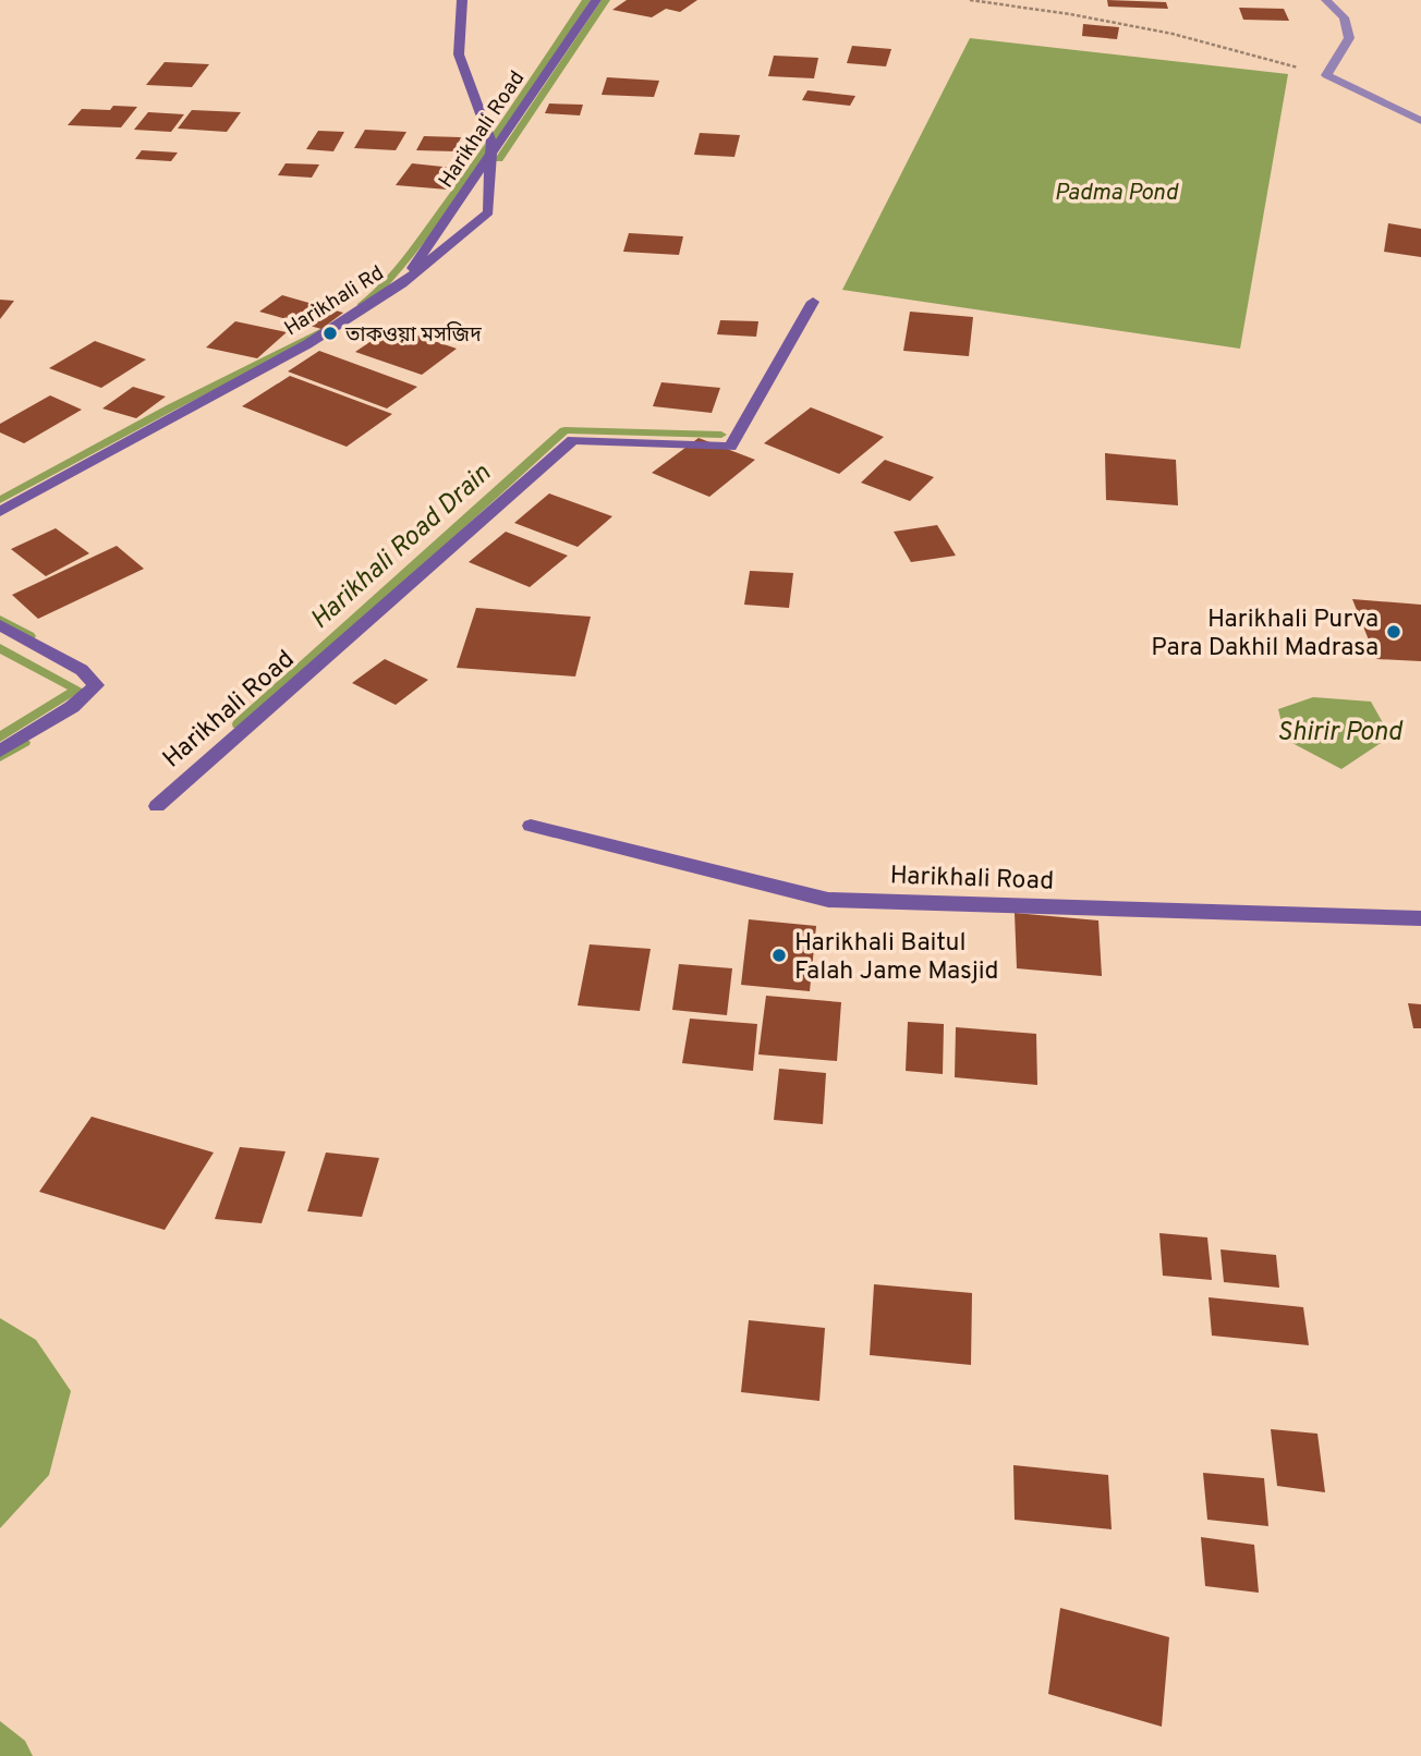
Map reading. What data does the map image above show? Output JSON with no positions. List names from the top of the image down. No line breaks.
{"streets":{"street":["Harikhali Road","Harikhali Rd"]},"crossings":[["Harikhali Road","Harikhali Rd"]],"water":["Padma Pond","Harikhali Road Drain","Shirir Pond"],"places":["তাকওয়া মসজিদ","Harikhali Purva Para Dakhil Madrasa","Harikhali Baitul Falah Jame Masjid"]}
